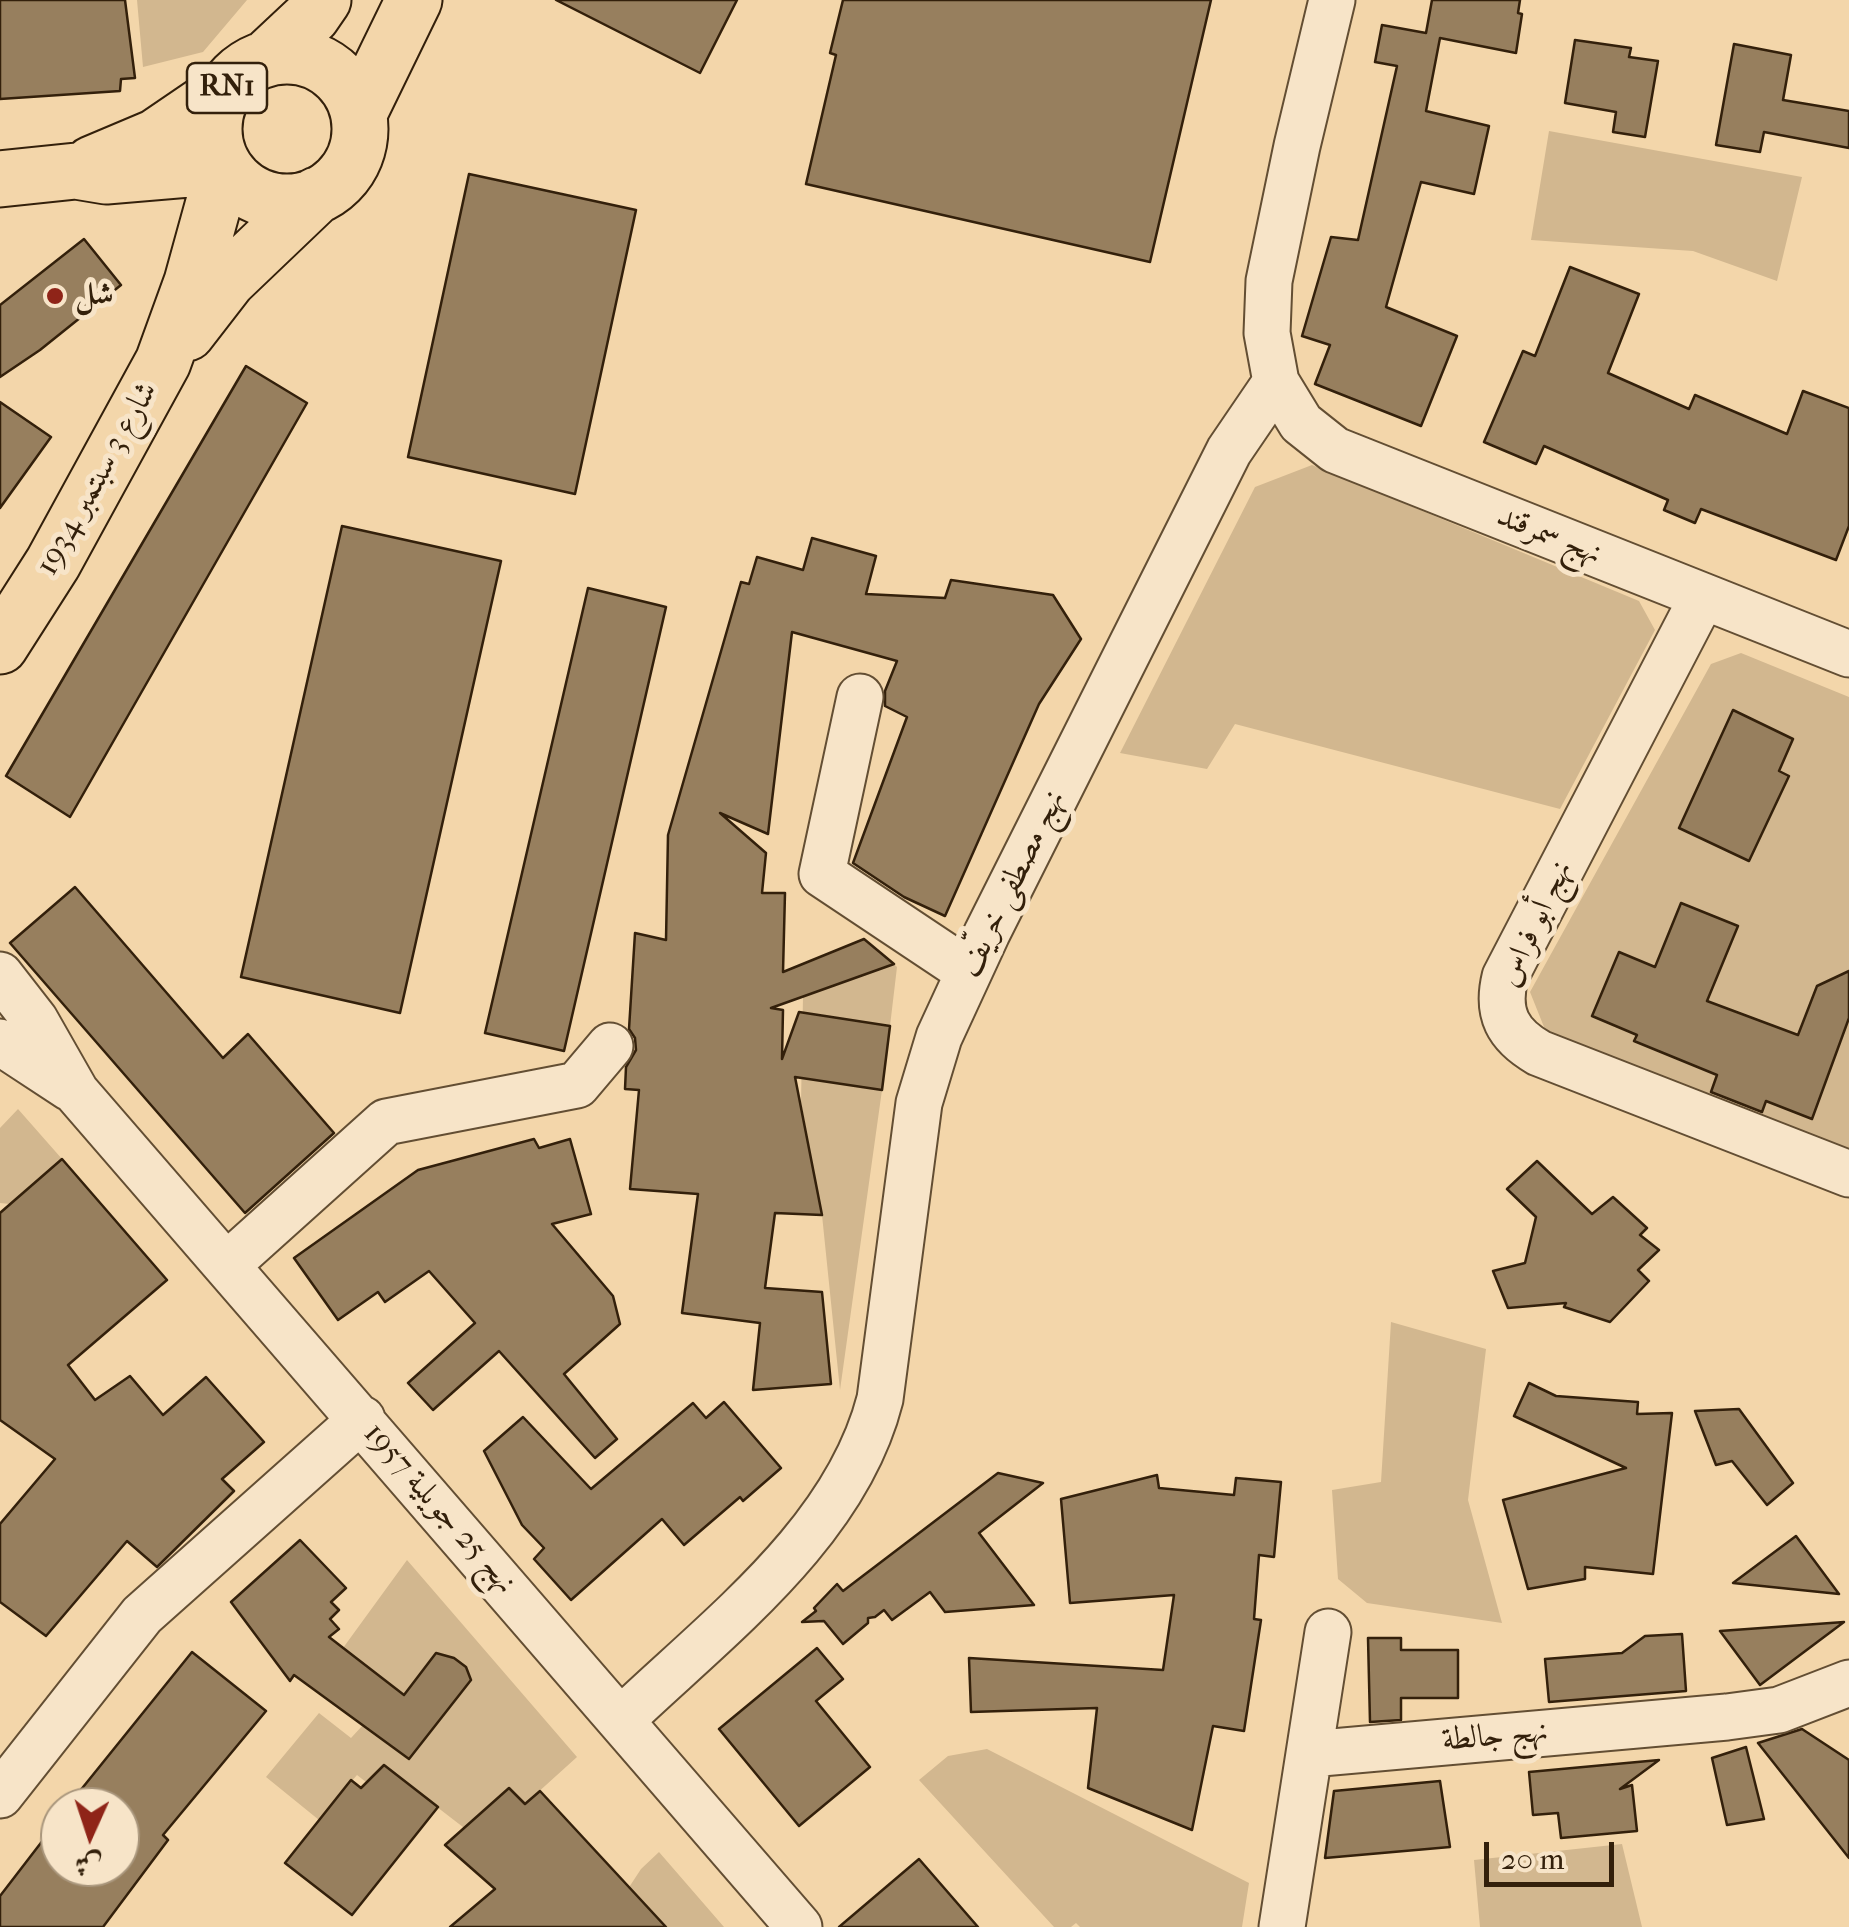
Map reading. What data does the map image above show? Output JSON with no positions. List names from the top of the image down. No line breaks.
{"streets":{"main road":["RN1","شارع 3 سبتمبر 1934"],"street":["نهج سمرقند","نهج مصطفى خريّف","نهج أبو فراس","نهج 25 جويلية 1957","نهج جالطة"]},"crossings":[["RN1","شارع 3 سبتمبر 1934"],["نهج سمرقند","نهج مصطفى خريّف"],["نهج سمرقند","نهج أبو فراس"],["نهج مصطفى خريّف","نهج 25 جويلية 1957"]],"places":["شل"],"scale_bar":"20 m","north":"bottom"}
